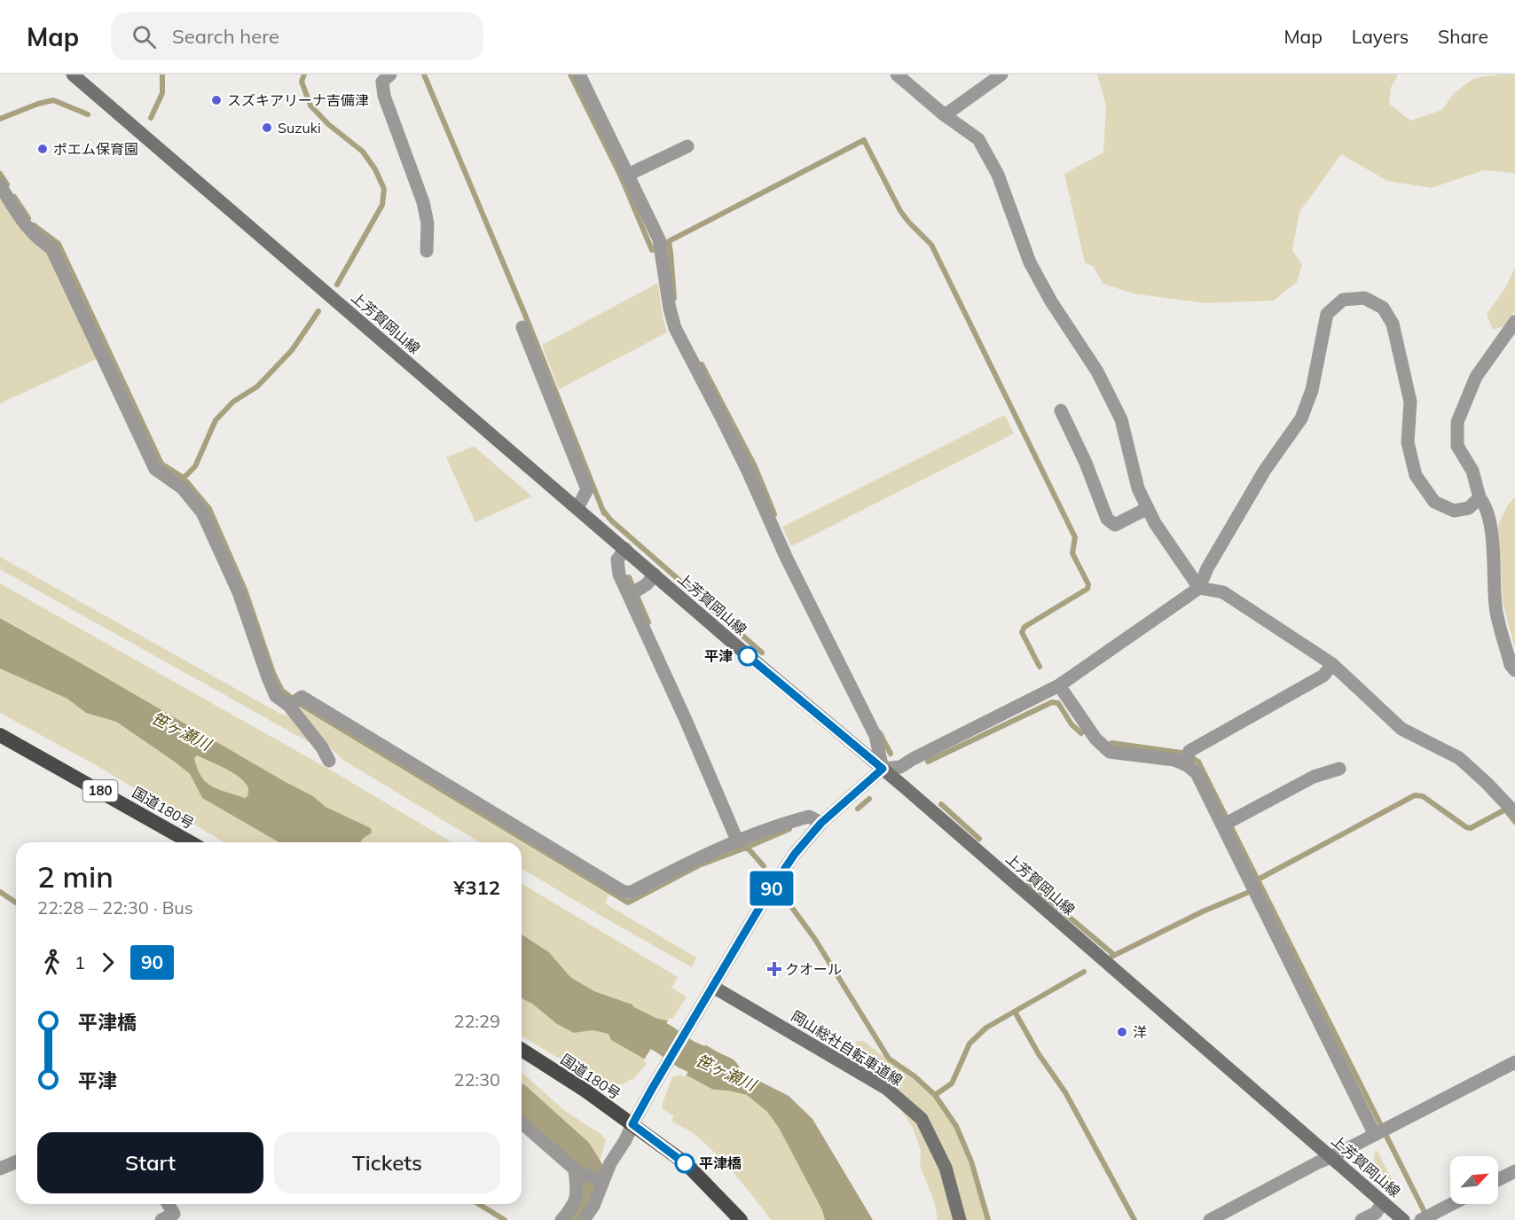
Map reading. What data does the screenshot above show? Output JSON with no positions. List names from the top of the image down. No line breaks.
{"streets":{"highway":["180","国道180号"],"main road":["上芳賀岡山線","岡山総社自転車道線"]},"water":["笹ヶ瀬川"],"places":{"other":["スズキアリーナ吉備津","Suzuki","ポエム保育園","平津","洋","平津橋"],"health":["クオール"]},"lines":["bus line 90"],"north":"top right","page":{"header":"Map","search":"Search here","nav":["Map","Layers","Share"],"on_map":"90","heading":["2 min","22:28 – 22:30 · Bus","¥312"],"legs":["1","90"],"list":[{"name":"平津橋","value":"22:29"},{"name":"平津","value":"22:30"}],"buttons":["Start","Tickets"]}}
